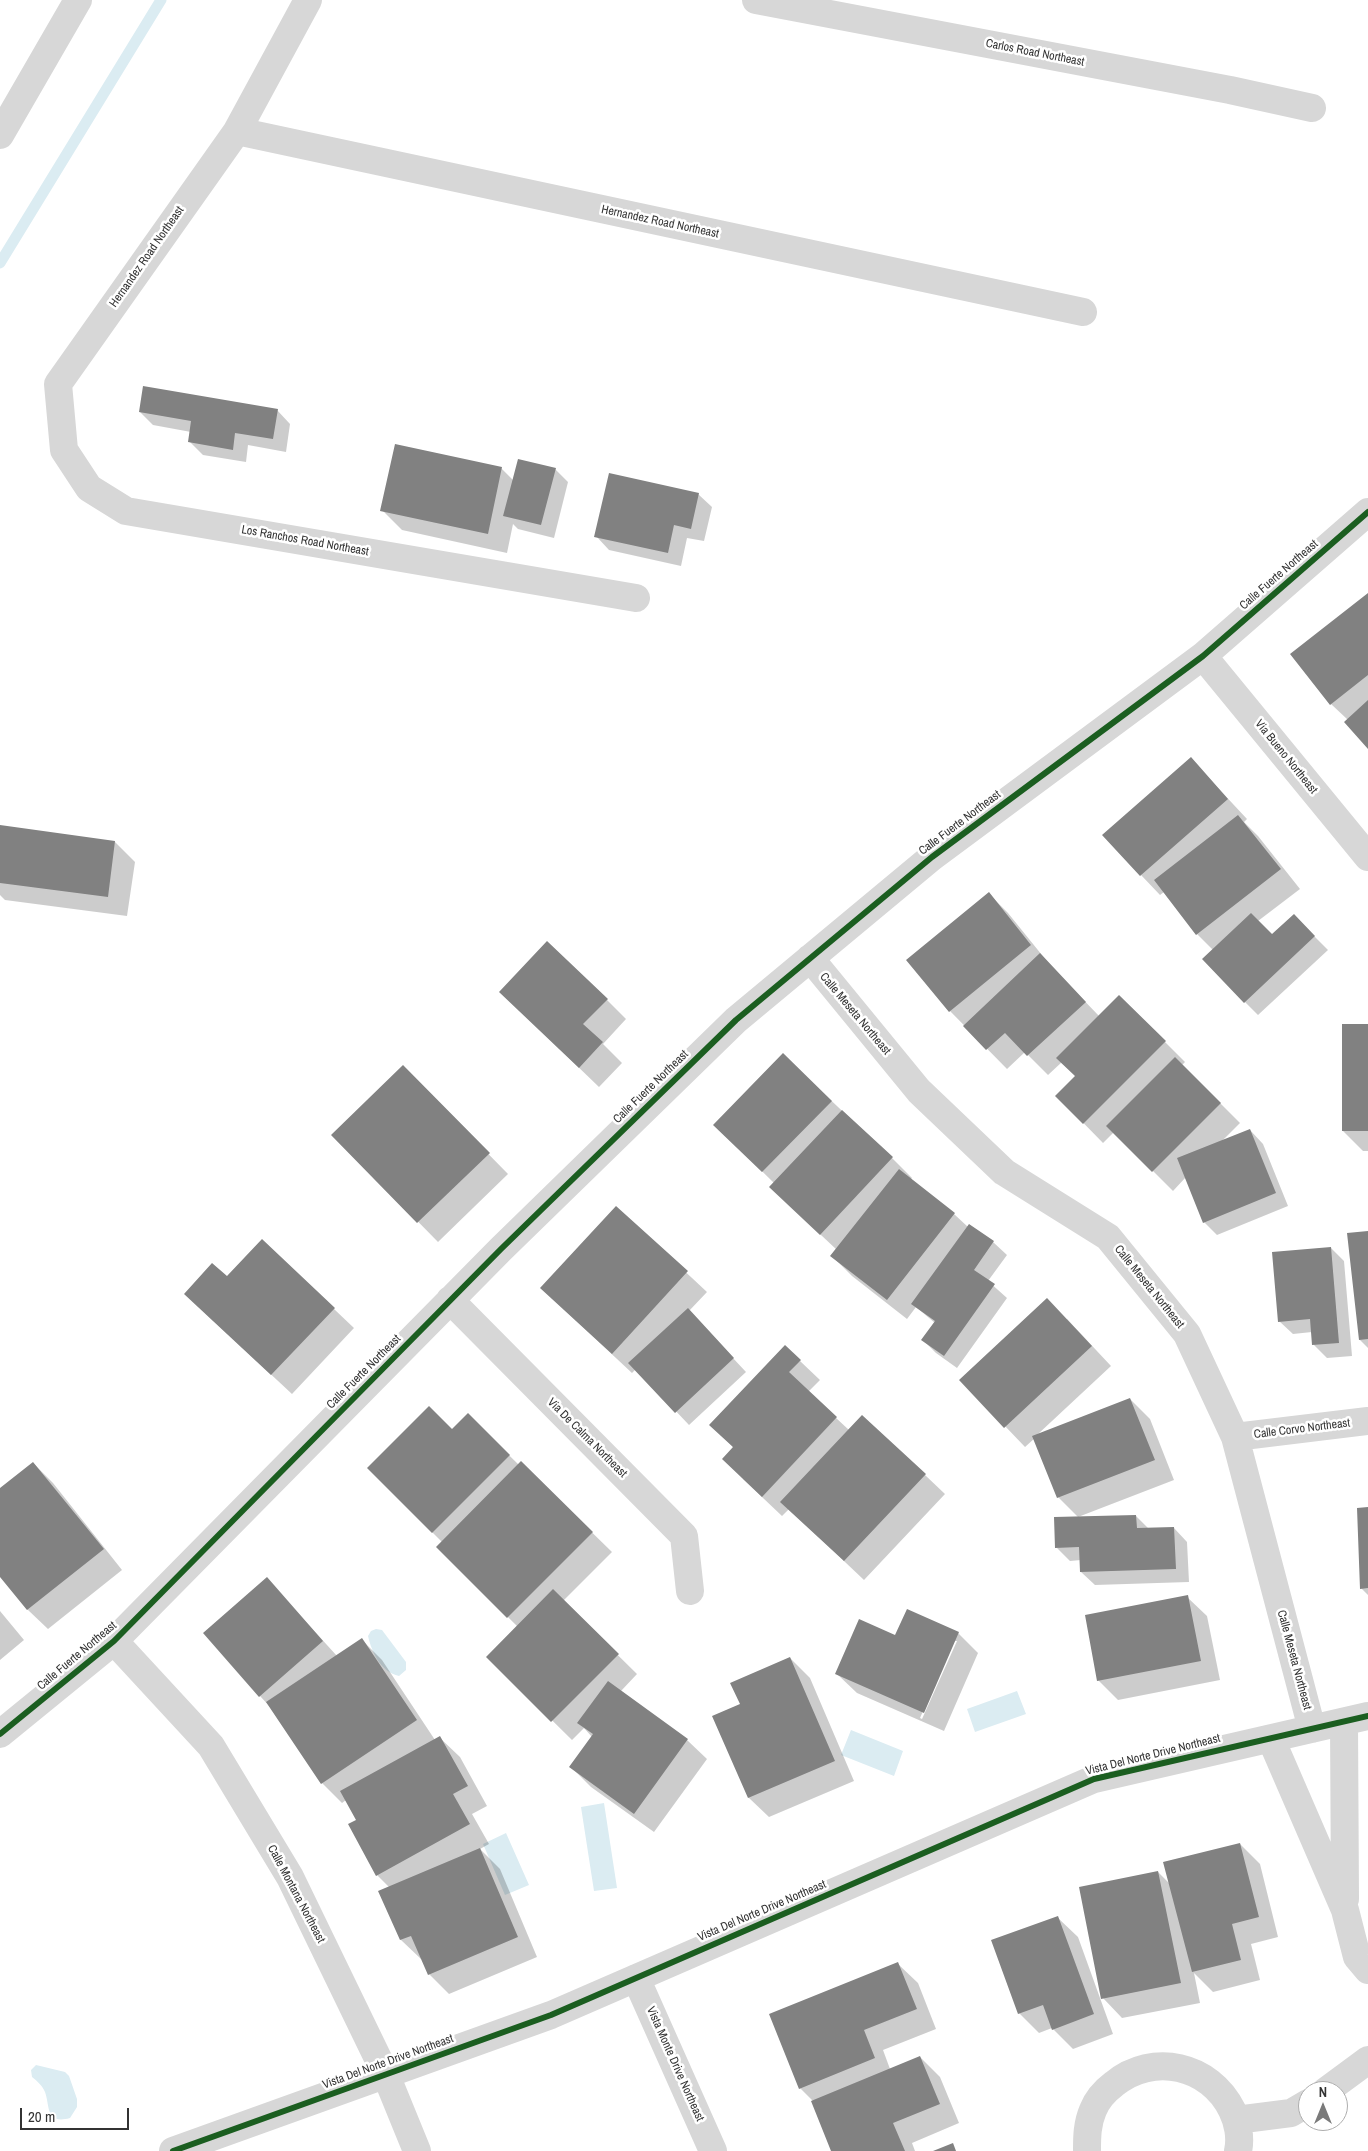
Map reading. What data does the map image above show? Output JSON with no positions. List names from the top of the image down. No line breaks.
{"streets":{"street":["Carlos Road Northeast","Hernandez Road Northeast","Los Ranchos Road Northeast","Calle Fuerte Northeast","Via Bueno Northeast","Calle Meseta Northeast","Calle Corvo Northeast","Via De Calma Northeast","Vista Del Norte Drive Northeast","Calle Montana Northeast","Vista Monte Drive Northeast"]},"crossings":[["Hernandez Road Northeast","Los Ranchos Road Northeast"],["Calle Fuerte Northeast","Via Bueno Northeast"],["Calle Fuerte Northeast","Calle Meseta Northeast"],["Calle Fuerte Northeast","Via De Calma Northeast"],["Calle Fuerte Northeast","Calle Montana Northeast"],["Calle Meseta Northeast","Calle Corvo Northeast"],["Calle Meseta Northeast","Vista Del Norte Drive Northeast"],["Vista Del Norte Drive Northeast","Calle Montana Northeast"],["Vista Del Norte Drive Northeast","Vista Monte Drive Northeast"]],"scale_bar":"20 m","north":"top"}
